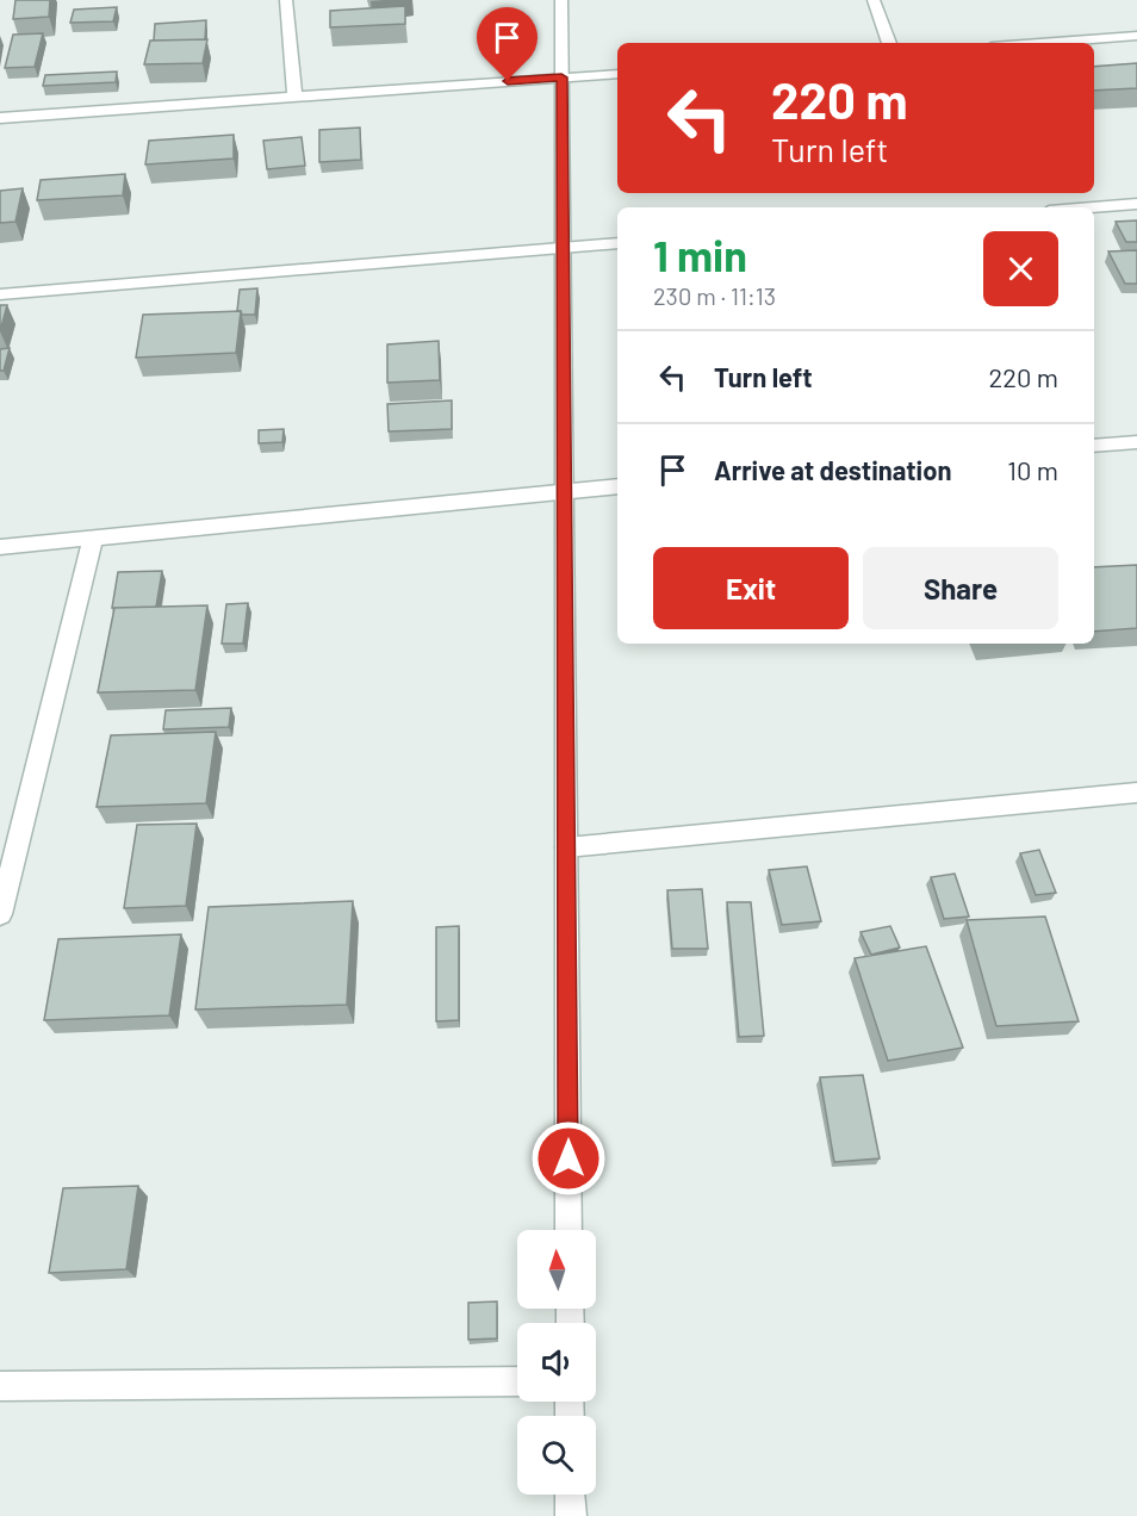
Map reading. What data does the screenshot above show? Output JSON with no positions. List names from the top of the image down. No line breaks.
{"north":"top","page":{"turn":["220 m","Turn left"],"heading":["1 min","230 m · 11:13"],"list":[{"name":"Turn left","value":"220 m"},{"name":"Arrive at destination","value":"10 m"}],"buttons":["Exit","Share"]}}
